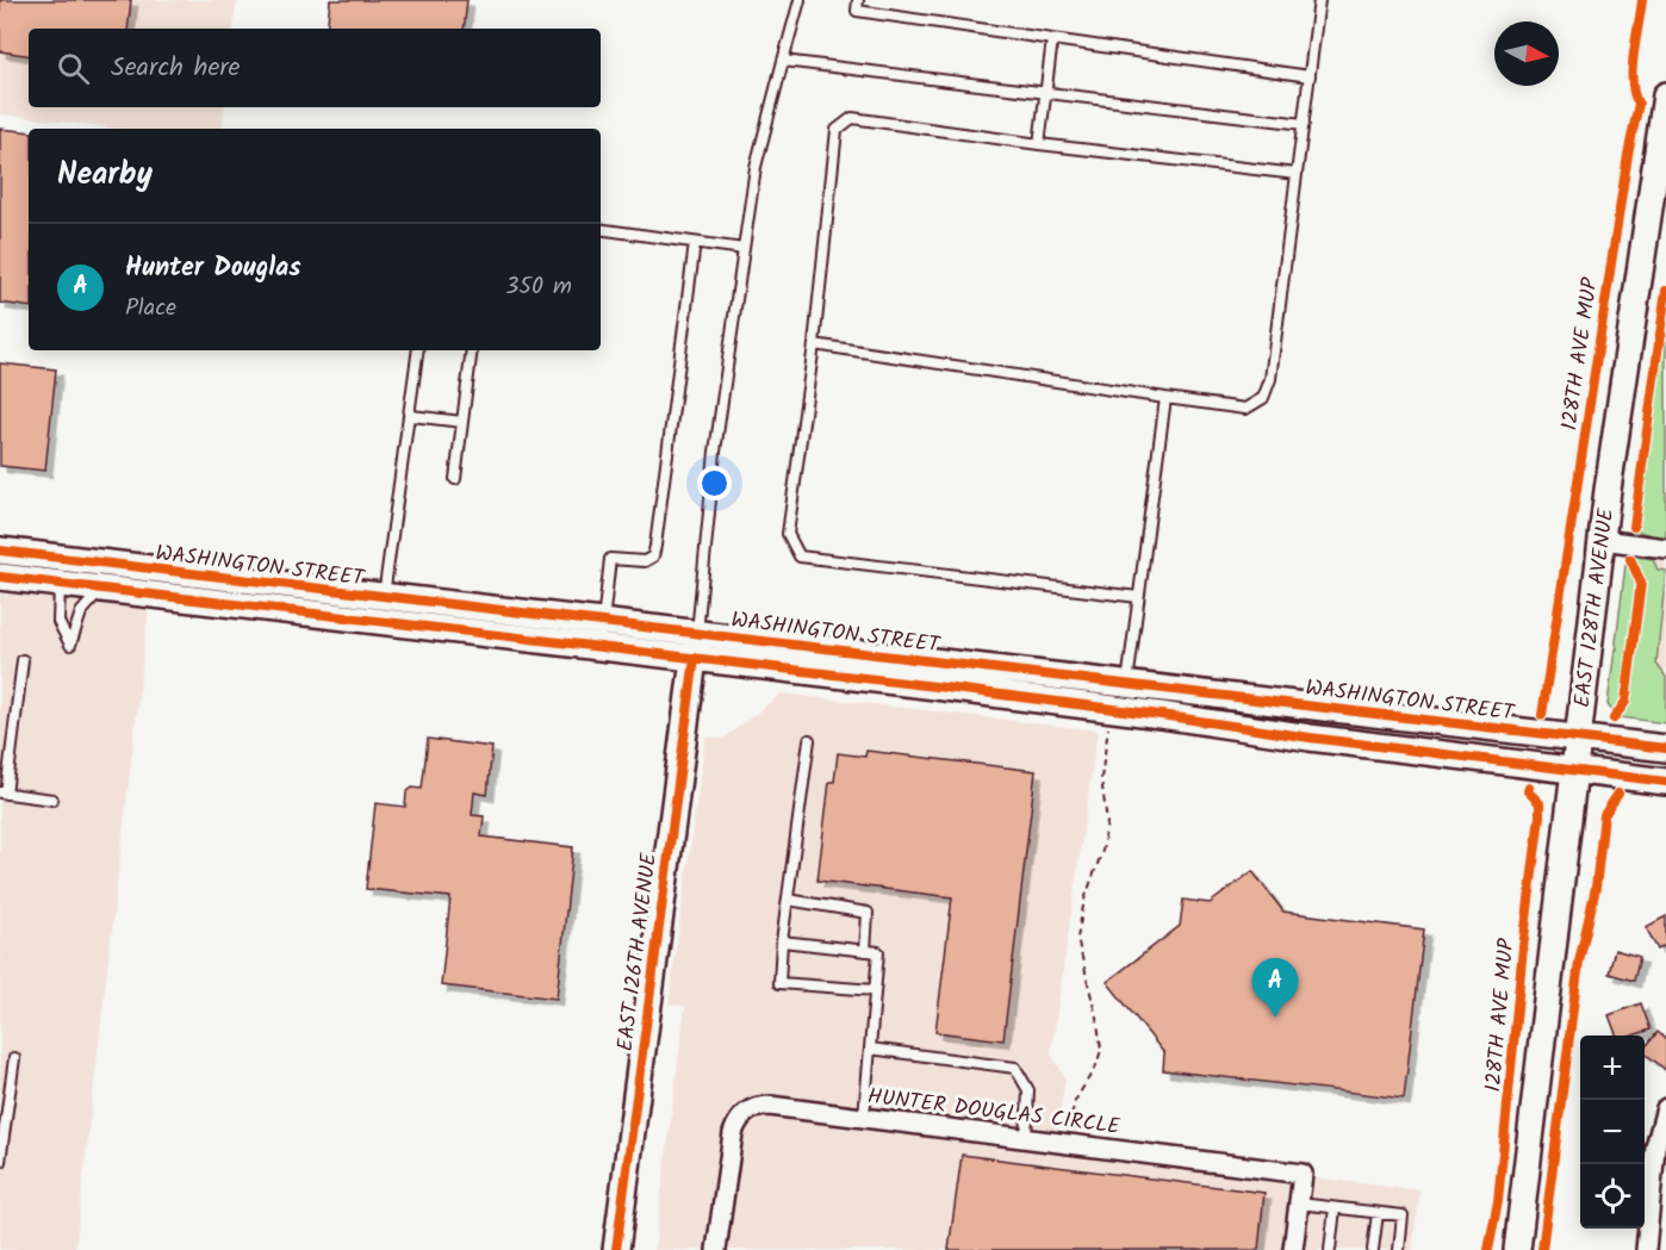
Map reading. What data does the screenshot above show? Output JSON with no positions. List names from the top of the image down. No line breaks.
{"streets":{"main road":["WASHINGTON STREET","EAST 128TH AVENUE","EAST 126TH AVENUE"],"street":["HUNTER DOUGLAS CIRCLE"],"cycle path":["128TH AVE MUP"]},"crossings":[["WASHINGTON STREET","EAST 128TH AVENUE"],["WASHINGTON STREET","EAST 126TH AVENUE"]],"north":"right","page":{"search":"Search here","heading":"Nearby","list":[{"mark":"A","name":"Hunter Douglas","note":"Place","value":"350 m"}],"pins":"A","map_buttons":["+","−"]}}
